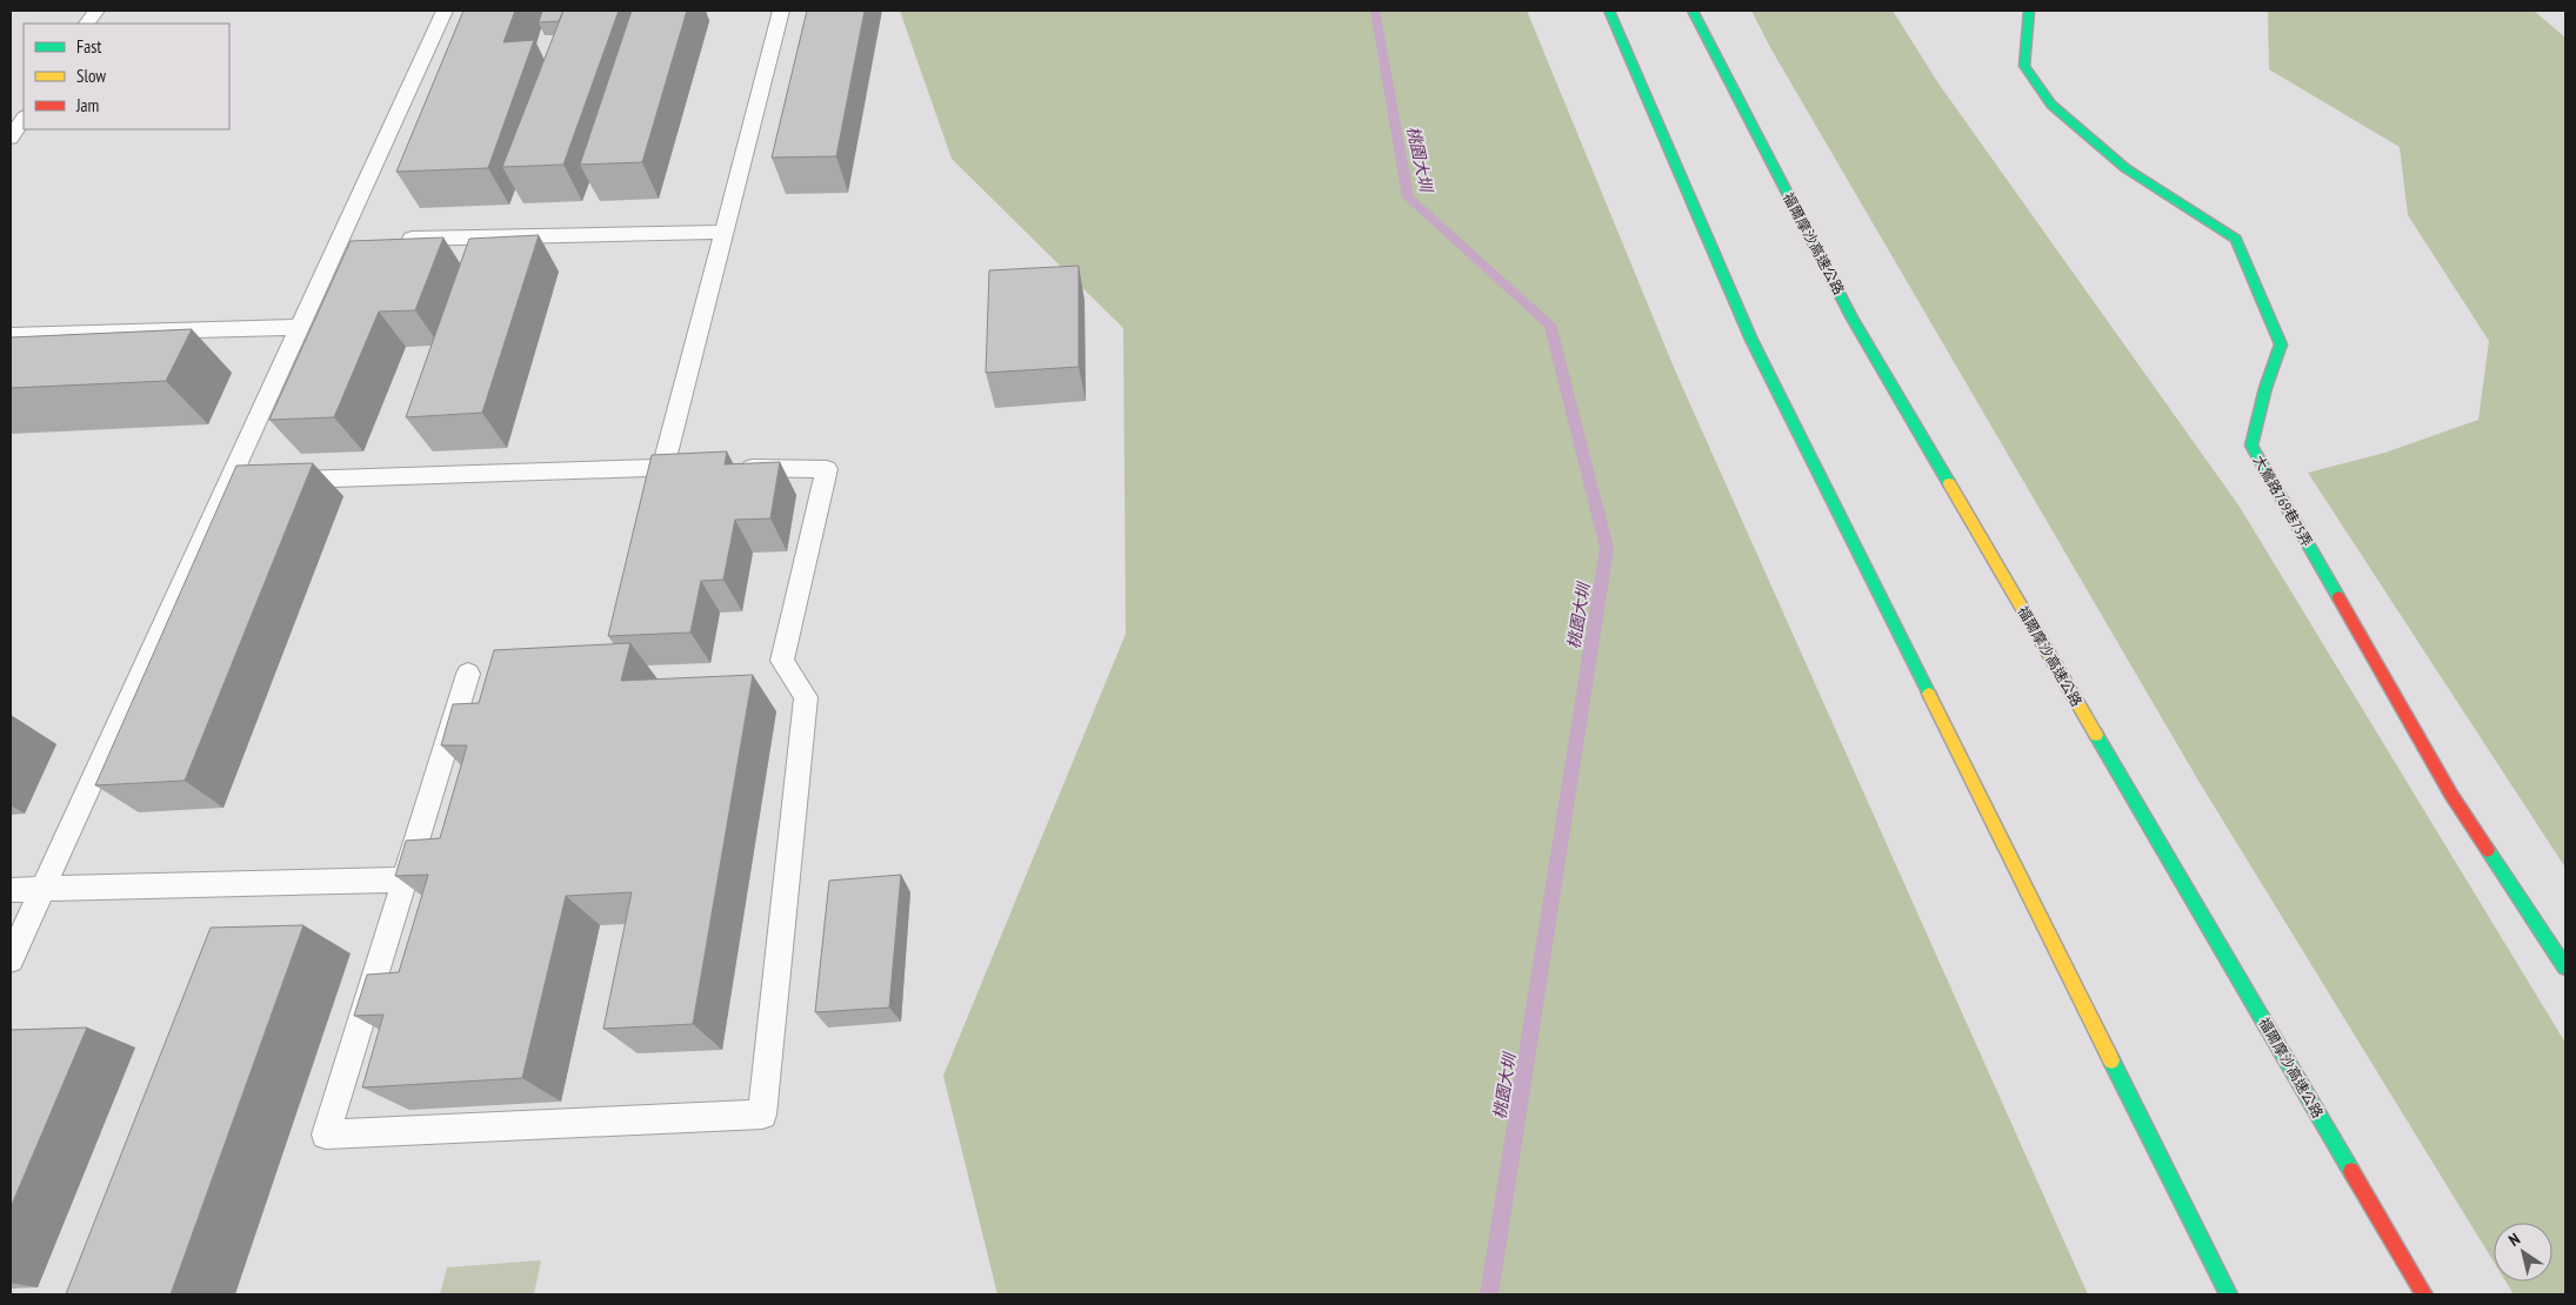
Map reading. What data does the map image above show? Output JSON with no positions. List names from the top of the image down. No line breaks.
{"streets":{"main road":["福爾摩沙高速公路","大鶯路769巷75弄"]},"water":["桃園大圳"],"legend":["Fast","Slow","Jam"],"north":"top left"}
